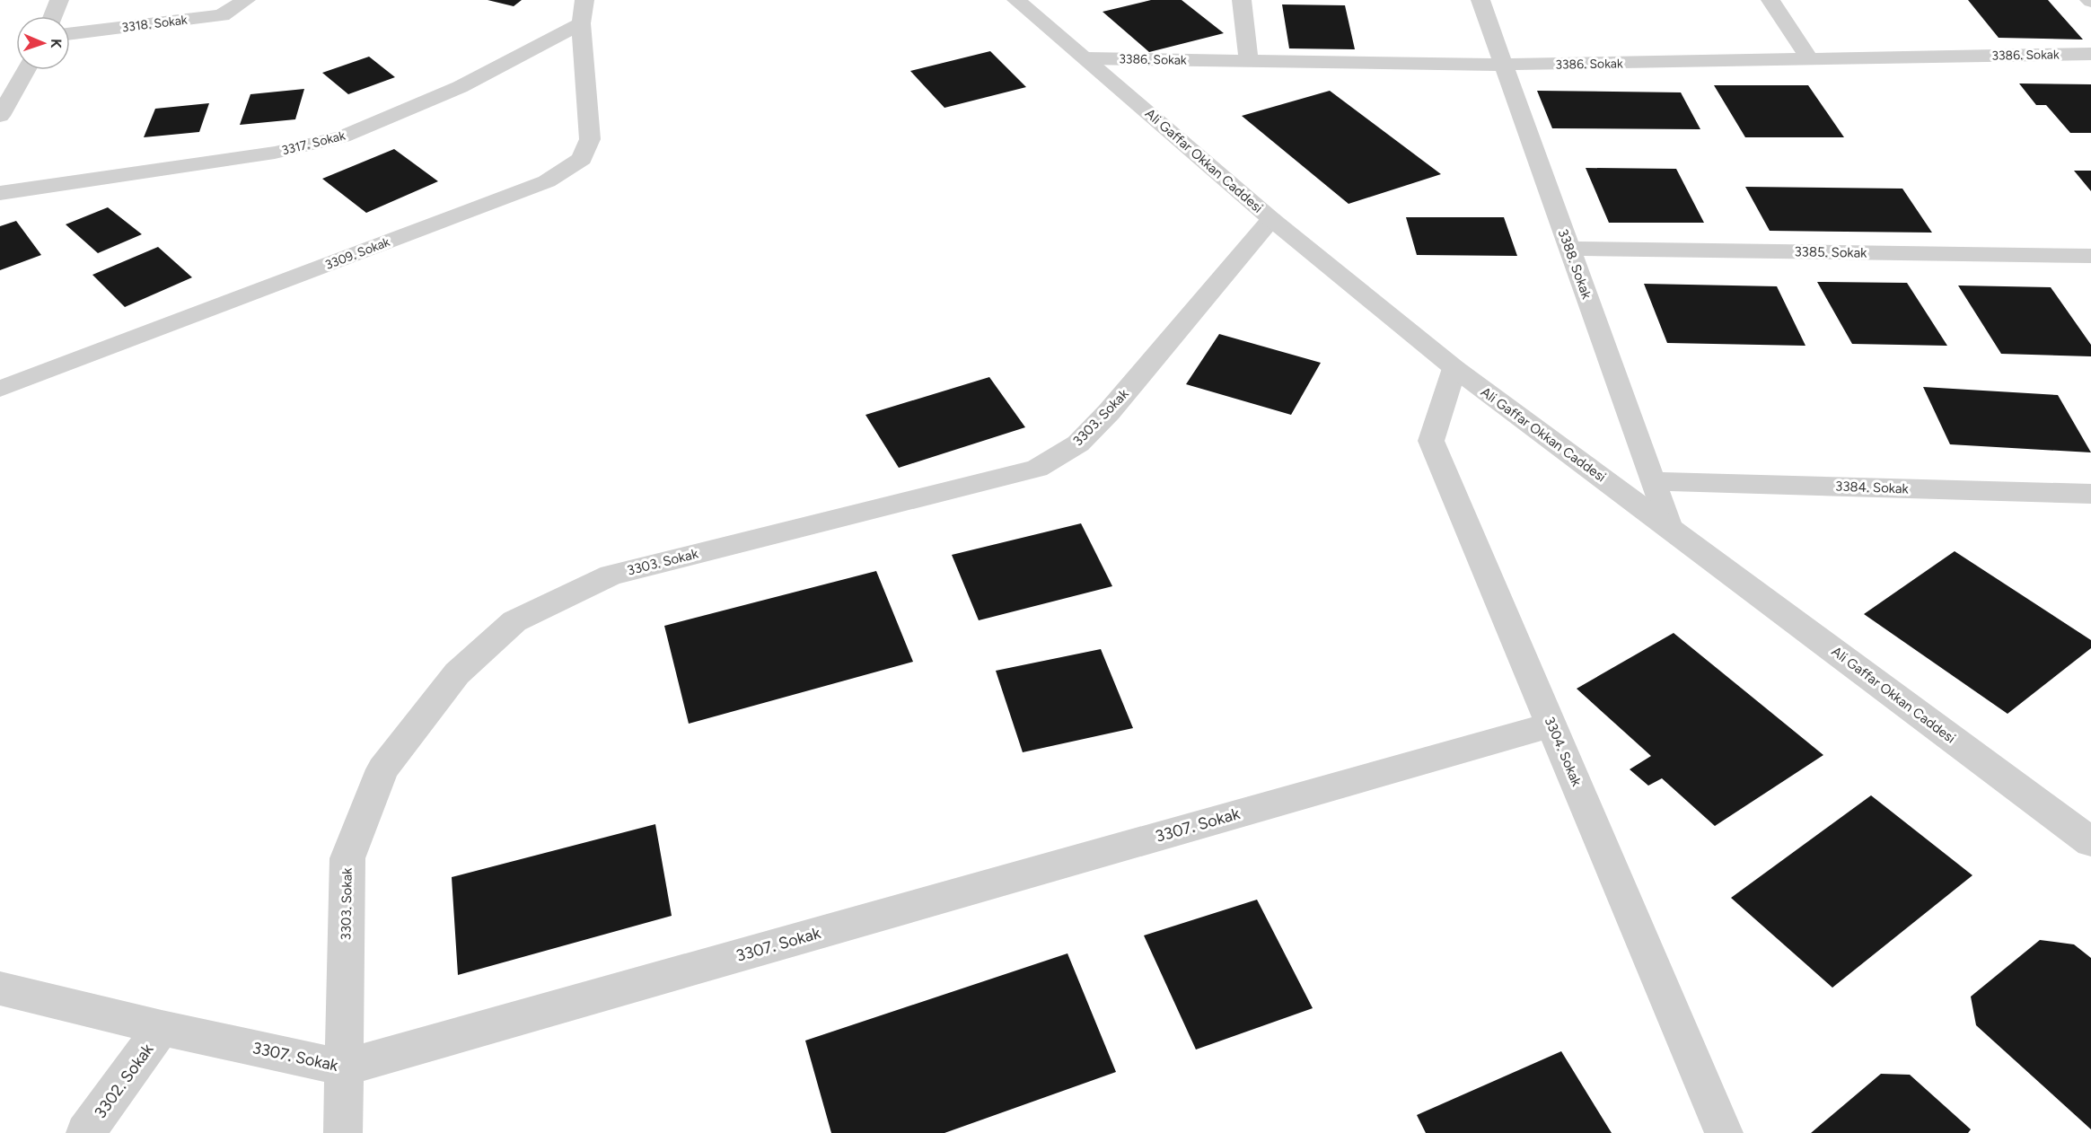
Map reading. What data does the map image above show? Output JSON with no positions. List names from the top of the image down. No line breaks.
{"streets":{"street":["3318. Sokak","3386. Sokak","3317. Sokak","Ali Gaffar Okkan Caddesi","3385. Sokak","3309. Sokak","3388. Sokak","3303. Sokak","3384. Sokak","3304. Sokak","3307. Sokak","3302. Sokak"]},"crossings":[["3386. Sokak","Ali Gaffar Okkan Caddesi"],["3386. Sokak","3388. Sokak"],["3317. Sokak","3309. Sokak"],["Ali Gaffar Okkan Caddesi","3388. Sokak"],["Ali Gaffar Okkan Caddesi","3303. Sokak"],["Ali Gaffar Okkan Caddesi","3304. Sokak"],["3385. Sokak","3388. Sokak"],["3388. Sokak","3384. Sokak"],["3303. Sokak","3307. Sokak"],["3304. Sokak","3307. Sokak"],["3307. Sokak","3302. Sokak"]],"north":"right"}
